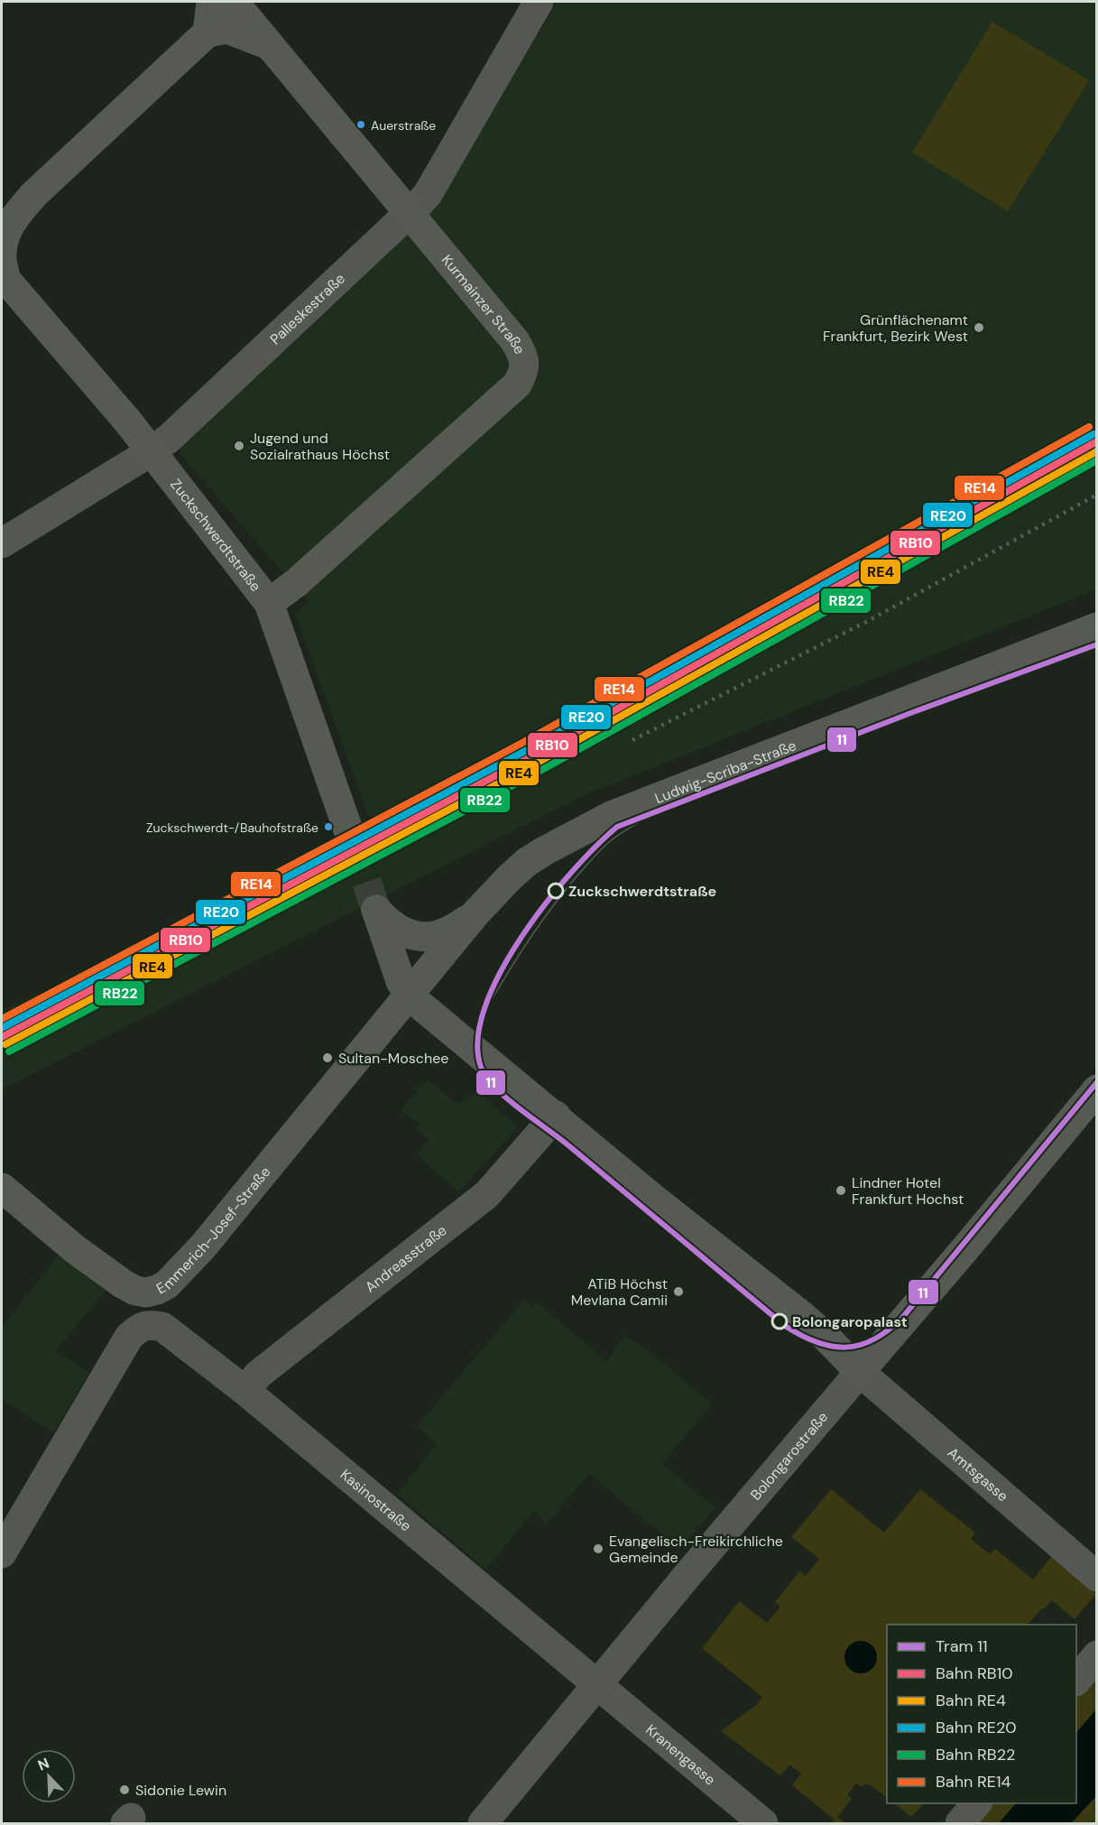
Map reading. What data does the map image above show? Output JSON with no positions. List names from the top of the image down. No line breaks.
{"streets":{"main road":["Kurmainzer Straße","Zuckschwerdtstraße","Ludwig-Scriba-Straße","Emmerich-Josef-Straße","Bolongarostraße"],"street":["Palleskestraße","Andreasstraße","Amtsgasse","Kasinostraße","Kranengasse"]},"crossings":[["Kurmainzer Straße","Palleskestraße"],["Kurmainzer Straße","Zuckschwerdtstraße"],["Palleskestraße","Zuckschwerdtstraße"],["Ludwig-Scriba-Straße","Emmerich-Josef-Straße"],["Emmerich-Josef-Straße","Kasinostraße"],["Andreasstraße","Kasinostraße"],["Bolongarostraße","Amtsgasse"],["Bolongarostraße","Kasinostraße"],["Bolongarostraße","Kranengasse"],["Kasinostraße","Kranengasse"]],"places":["Auerstraße","Grünflächenamt Frankfurt, Bezirk West","Jugend und Sozialrathaus Höchst","Zuckschwerdt-/Bauhofstraße","Zuckschwerdtstraße","Sultan-Moschee","Lindner Hotel Frankfurt Hochst","ATiB Höchst Mevlana Camii","Bolongaropalast","Evangelisch-Freikirchliche Gemeinde","Sidonie Lewin"],"lines":["rail line RE14","rail line RE20","rail line RB10","rail line RE4","rail line RB22","tram line 11"],"legend":["Tram 11","Bahn RB10","Bahn RE4","Bahn RE20","Bahn RB22","Bahn RE14"],"north":"top left"}
